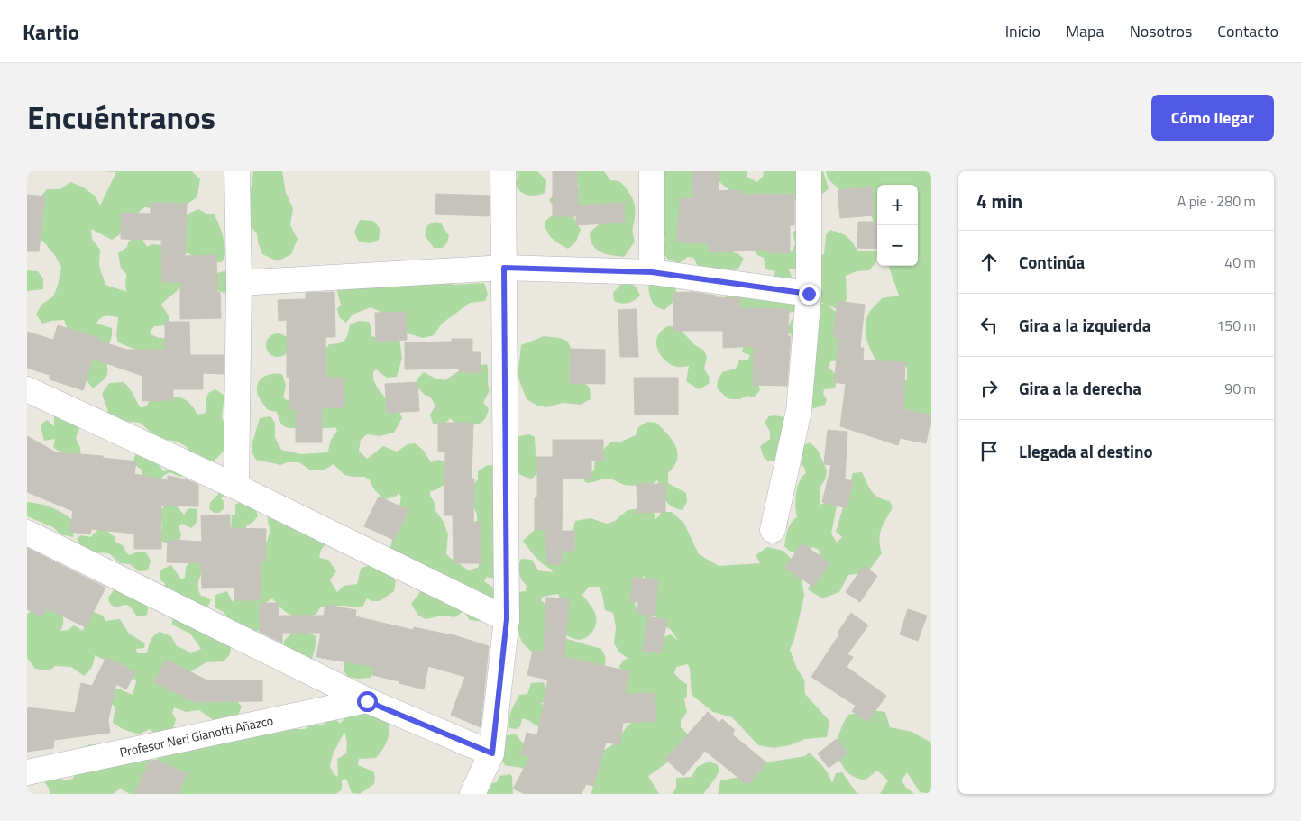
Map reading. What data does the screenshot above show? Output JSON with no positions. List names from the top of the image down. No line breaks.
{"streets":{"street":["Profesor Neri Gianotti Añazco"]},"page":{"header":"Kartio","nav":["Inicio","Mapa","Nosotros","Contacto"],"title":"Encuéntranos","buttons":"Cómo llegar","heading":["4 min","A pie · 280 m"],"map_buttons":["+","−"],"list":[["Continúa","40 m"],["Gira a la izquierda","150 m"],["Gira a la derecha","90 m"],"Llegada al destino"]}}
